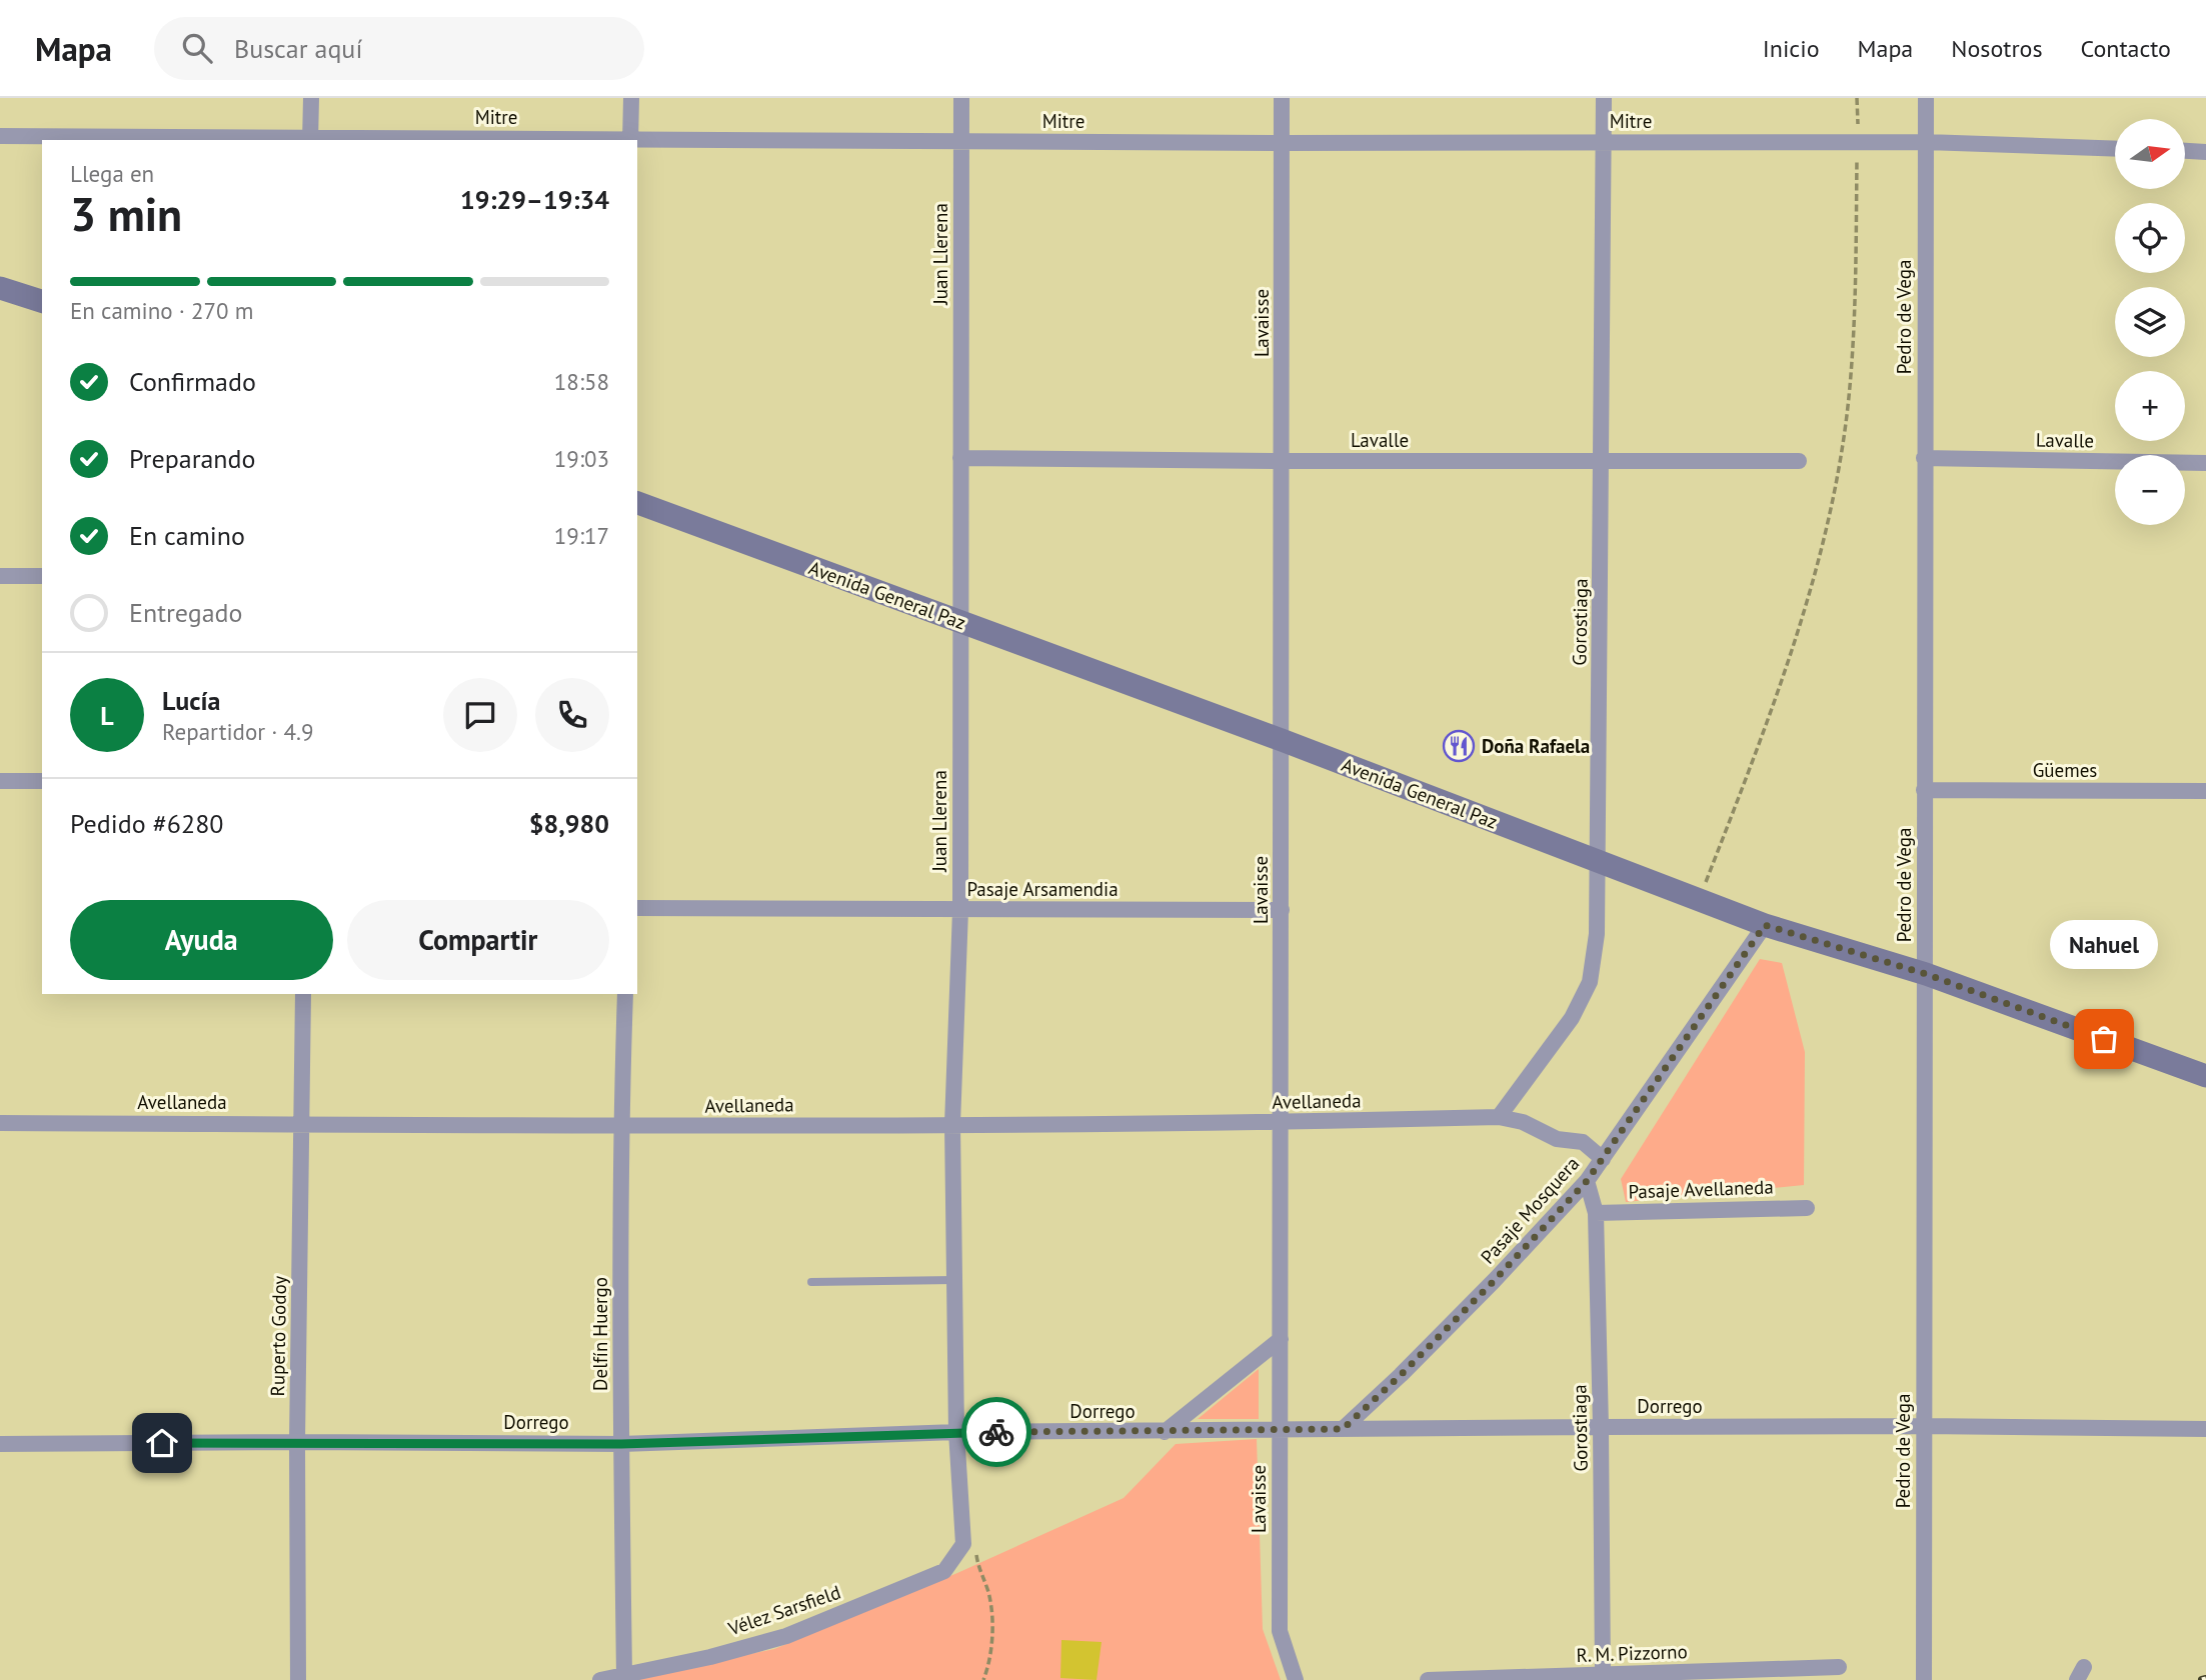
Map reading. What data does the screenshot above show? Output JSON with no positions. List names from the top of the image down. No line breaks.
{"streets":{"main road":["Avenida General Paz"],"street":["Mitre","Juan Llerena","Pedro de Vega","Lavaisse","Lavalle","Gorostiaga","Güemes","Pasaje Arsamendia","Avellaneda","Pasaje Avellaneda","Pasaje Mosquera","Delfín Huergo","Ruperto Godoy","Dorrego","Vélez Sarsfield","R. M. Pizzorno"]},"crossings":[["Mitre","Juan Llerena"],["Mitre","Pedro de Vega"],["Mitre","Lavaisse"],["Mitre","Gorostiaga"],["Juan Llerena","Lavalle"],["Juan Llerena","Avenida General Paz"],["Juan Llerena","Pasaje Arsamendia"],["Juan Llerena","Avellaneda"],["Juan Llerena","Dorrego"],["Juan Llerena","Vélez Sarsfield"],["Pedro de Vega","Lavalle"],["Pedro de Vega","Avenida General Paz"],["Pedro de Vega","Güemes"],["Pedro de Vega","Dorrego"],["Lavaisse","Lavalle"],["Lavaisse","Avenida General Paz"],["Lavaisse","Pasaje Arsamendia"],["Lavaisse","Avellaneda"],["Lavaisse","Dorrego"],["Lavalle","Gorostiaga"],["Avenida General Paz","Gorostiaga"],["Avenida General Paz","Pasaje Mosquera"],["Gorostiaga","Avellaneda"],["Gorostiaga","Pasaje Avellaneda"],["Gorostiaga","Pasaje Mosquera"],["Gorostiaga","Dorrego"],["Gorostiaga","R. M. Pizzorno"],["Avellaneda","Pasaje Mosquera"],["Avellaneda","Delfín Huergo"],["Avellaneda","Ruperto Godoy"],["Pasaje Mosquera","Dorrego"],["Delfín Huergo","Dorrego"],["Delfín Huergo","Vélez Sarsfield"],["Ruperto Godoy","Dorrego"]],"places":{"restaurant":["Doña Rafaela"],"other":["Nahuel"]},"north":"right","page":{"header":"Mapa","search":"Buscar aquí","nav":["Inicio","Mapa","Nosotros","Contacto"],"map_buttons":["+","−"],"heading":["3 min","Llega en","19:29–19:34"],"panel":["Lucía","Repartidor · 4.9","Pedido #6280","$8,980"],"bar":"En camino · 270 m","list":[["Confirmado","18:58"],["Preparando","19:03"],["En camino","19:17"],"Entregado"],"round":"L","buttons":["Ayuda","Compartir"],"bubble":"Nahuel"}}
